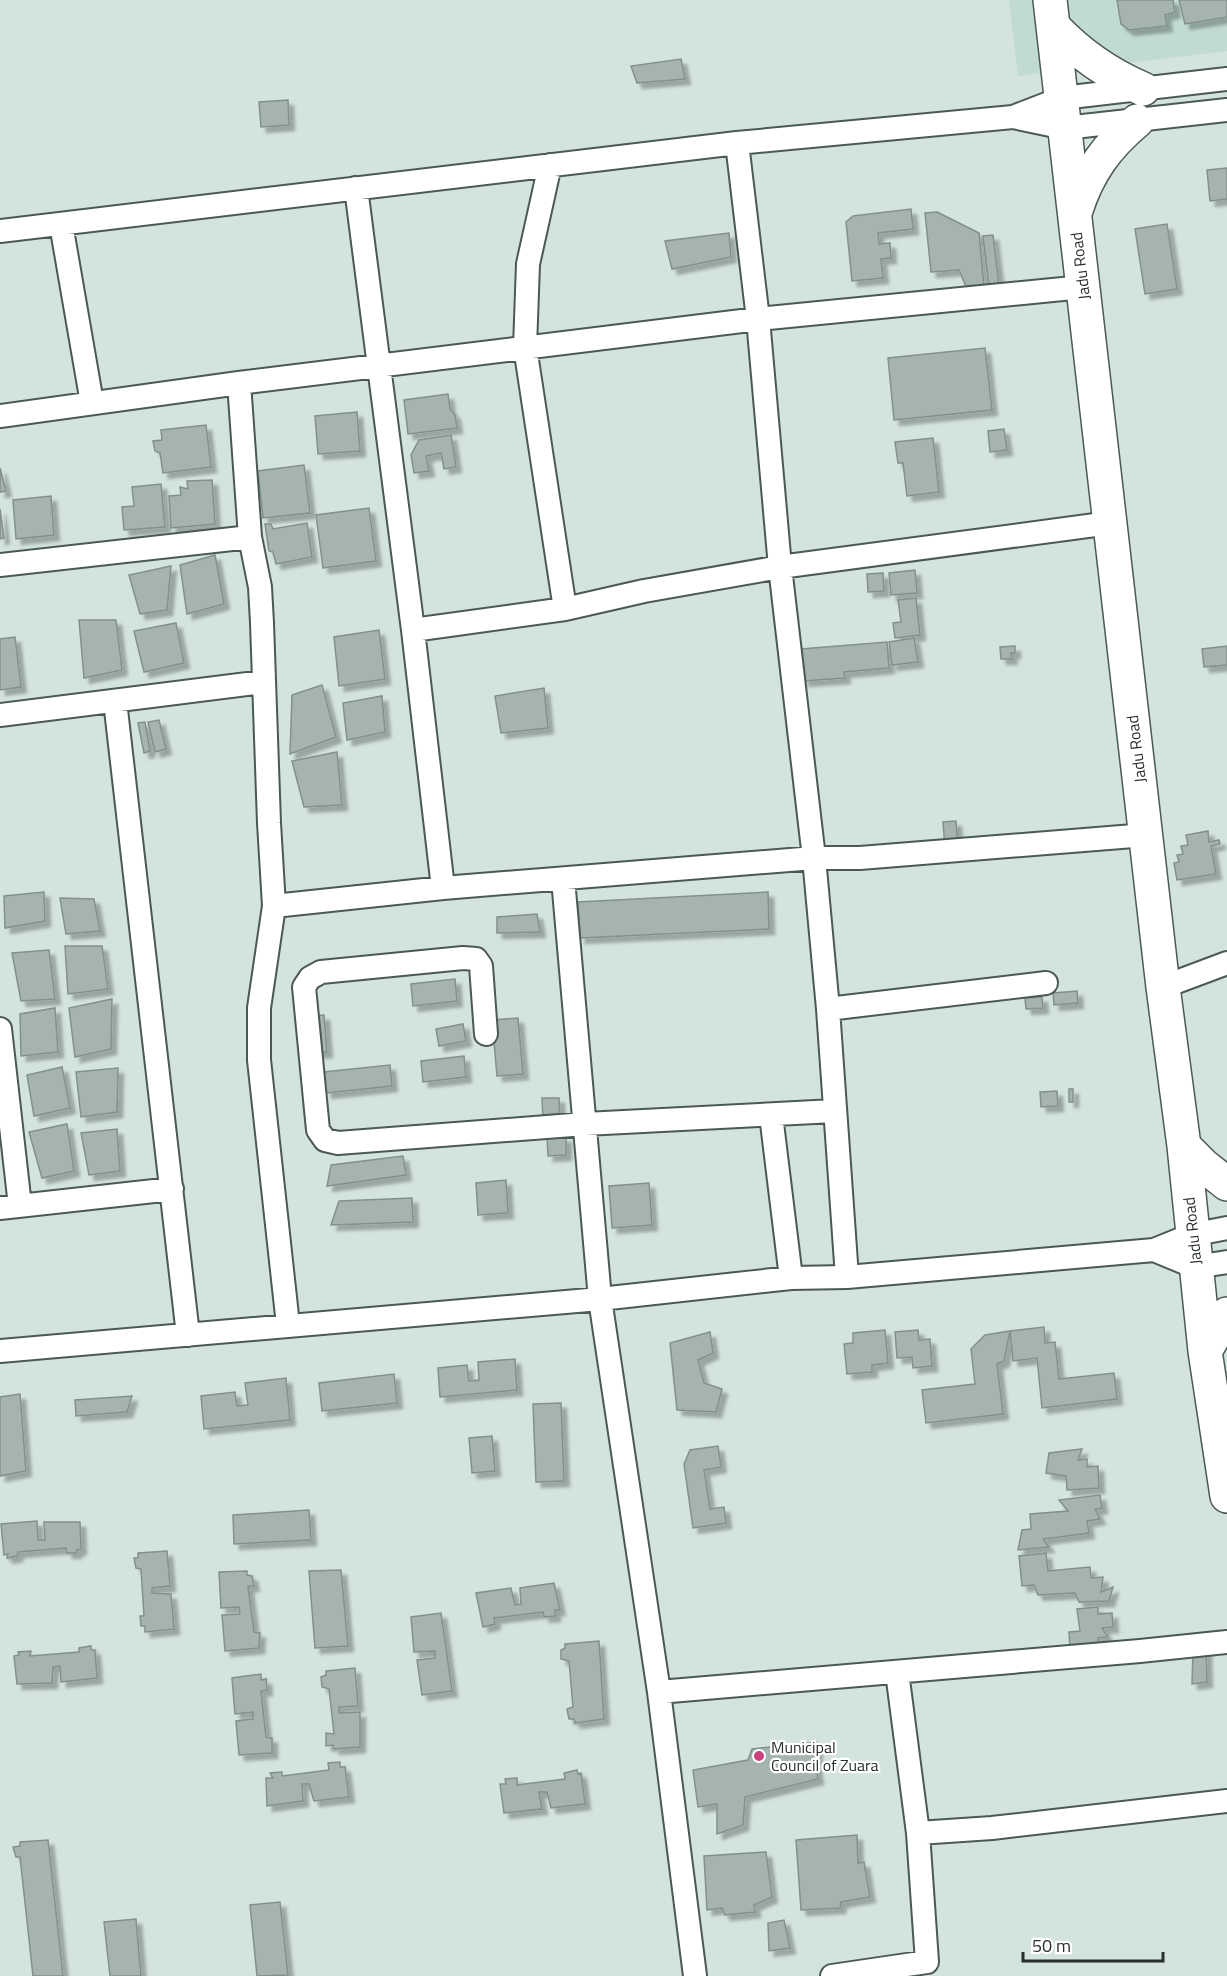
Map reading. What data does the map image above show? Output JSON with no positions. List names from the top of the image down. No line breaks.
{"streets":{"highway":["Jadu Road"]},"places":["Municipal Council of Zuara"],"scale_bar":"50 m"}
